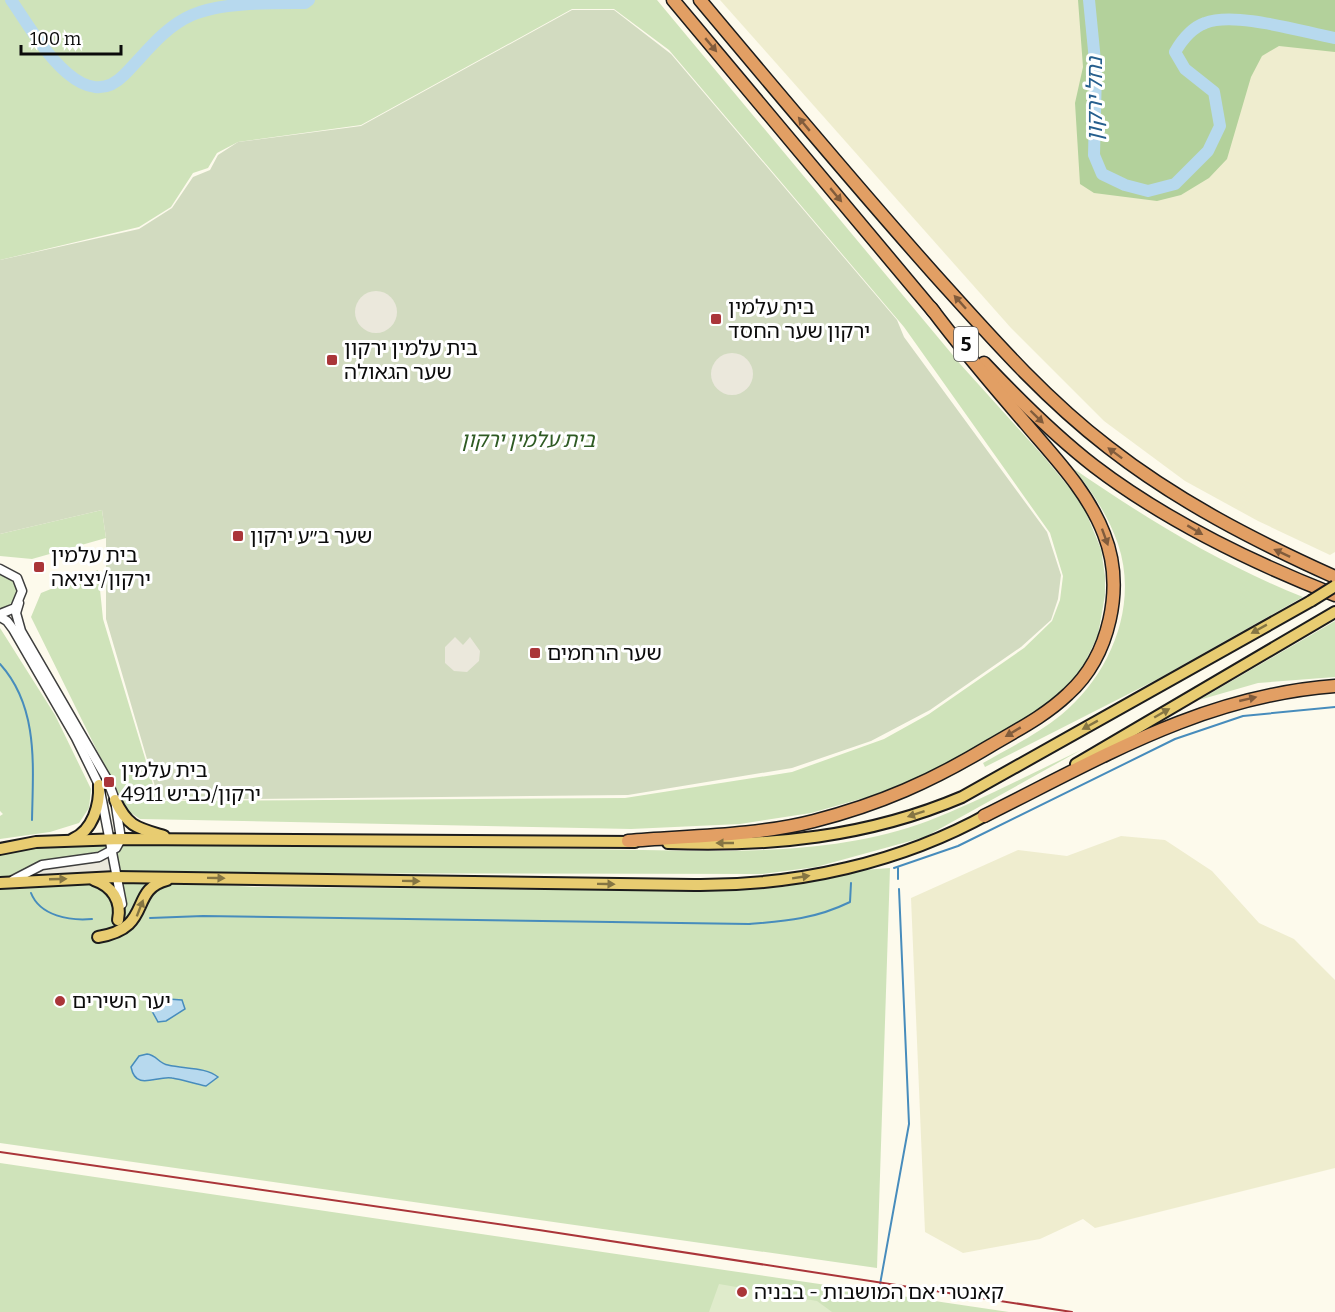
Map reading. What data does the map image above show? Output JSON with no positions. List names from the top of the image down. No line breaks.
{"streets":{"highway":["5"]},"water":["נחל ירקון"],"parks":["בית עלמין ירקון"],"places":{"transit":["בית עלמין ירקון שער החסד","בית עלמין ירקון שער הגאולה","שער ב״ע ירקון","בית עלמין ירקון/יציאה","שער הרחמים","בית עלמין ירקון/כביש 4911"],"other":["יער השירים","קאנטרי אם המושבות - בבניה"]},"scale_bar":"100 m"}
